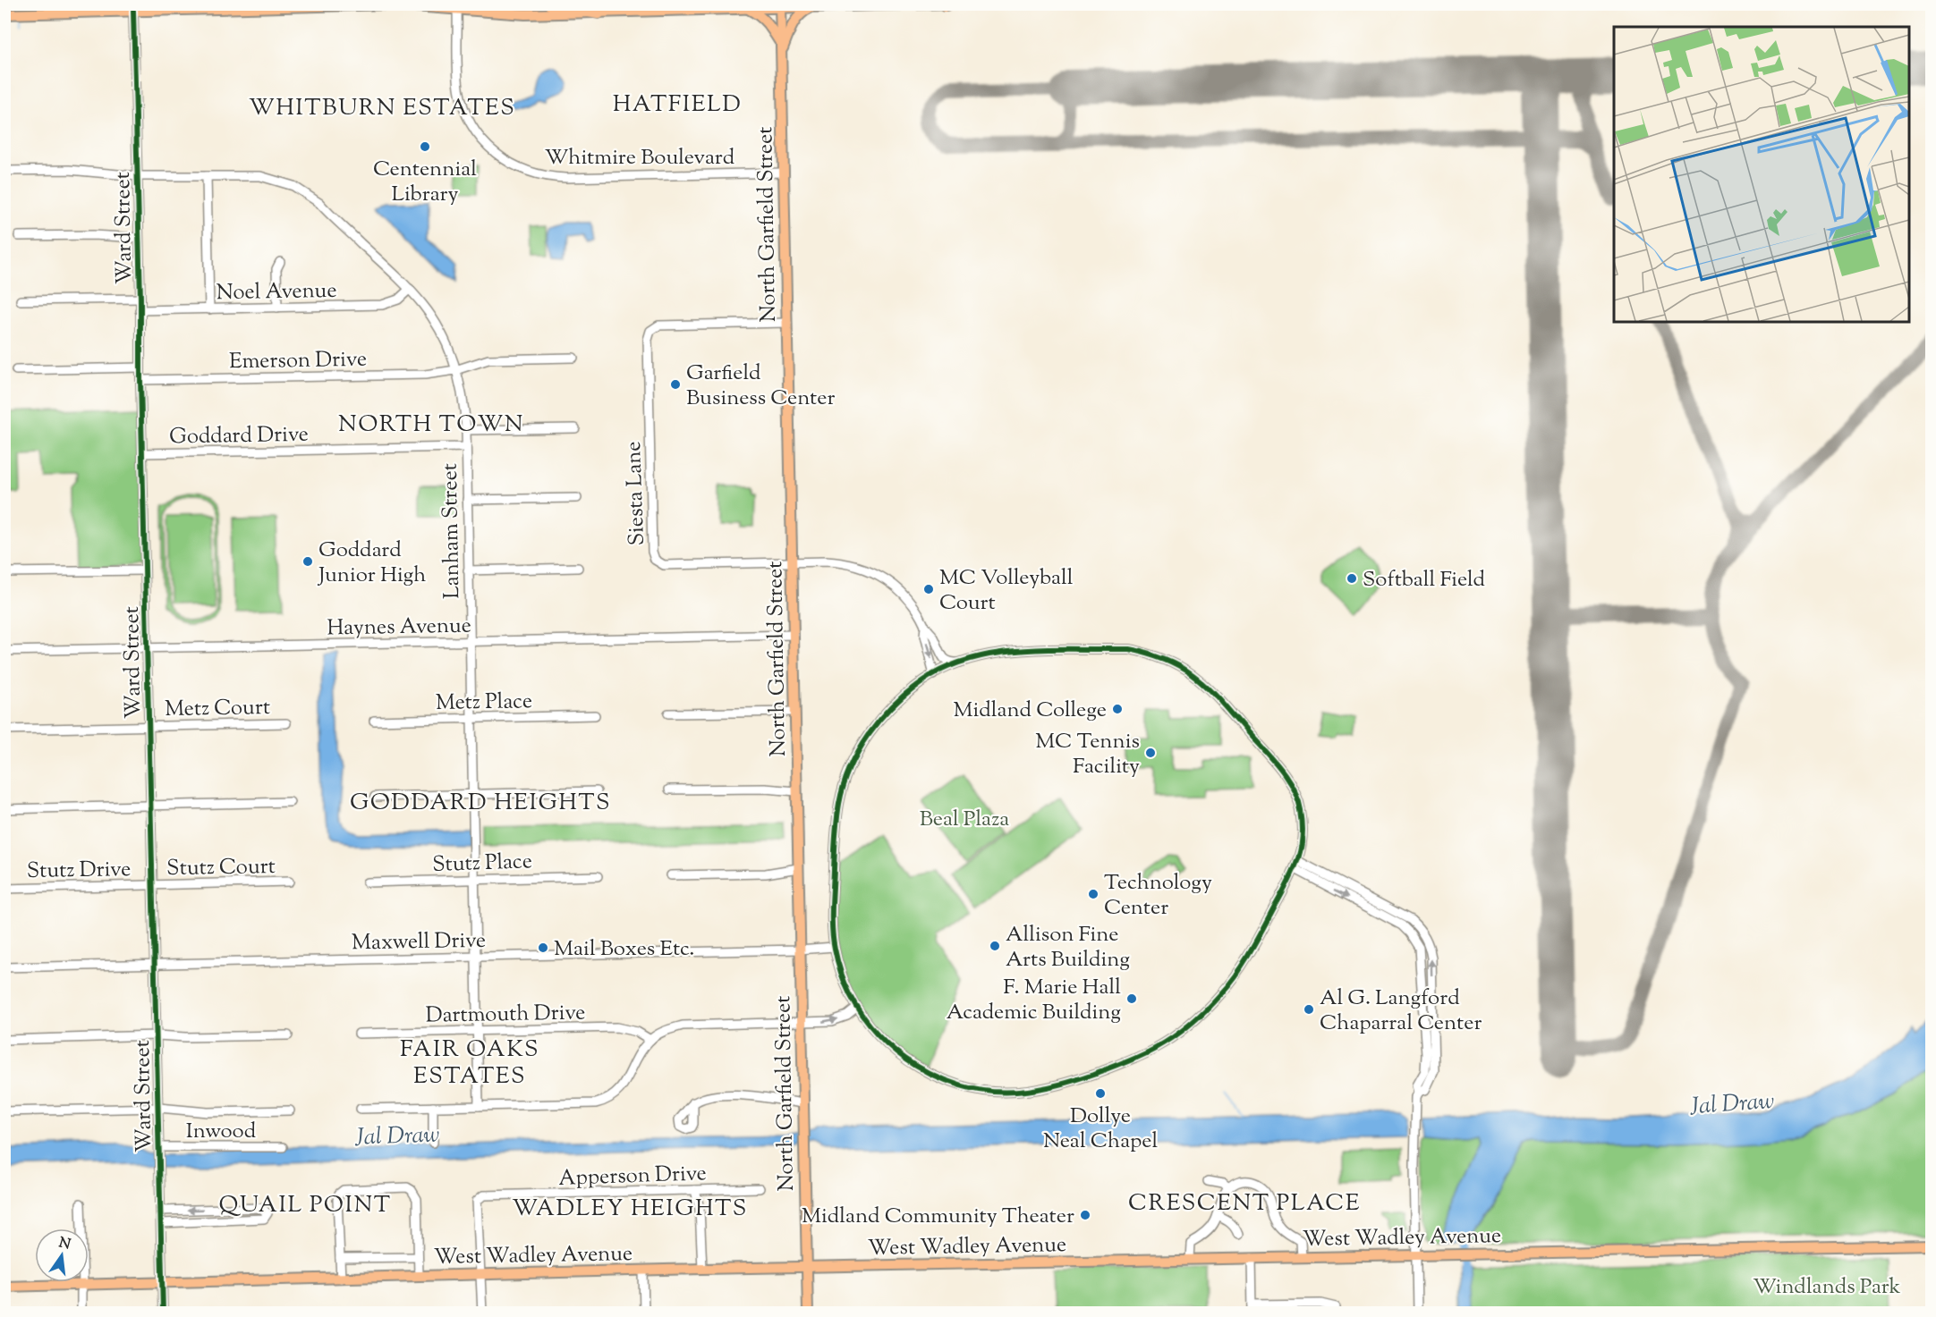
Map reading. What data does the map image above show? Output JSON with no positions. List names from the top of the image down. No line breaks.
{"streets":{"main road":["North Garfield Street","West Wadley Avenue"],"street":["Whitmire Boulevard","Ward Street","Noel Avenue","Emerson Drive","Goddard Drive","Siesta Lane","Lanham Street","Haynes Avenue","Metz Place","Metz Court","Stutz Place","Stutz Court","Stutz Drive","Maxwell Drive","Dartmouth Drive","Inwood","Apperson Drive"]},"crossings":[["Whitmire Boulevard","North Garfield Street"],["North Garfield Street","Siesta Lane"],["North Garfield Street","Haynes Avenue"],["North Garfield Street","Maxwell Drive"],["North Garfield Street","West Wadley Avenue"],["Ward Street","Noel Avenue"],["Ward Street","Emerson Drive"],["Ward Street","Goddard Drive"],["Ward Street","Lanham Street"],["Ward Street","Haynes Avenue"],["Ward Street","Metz Court"],["Ward Street","Stutz Court"],["Ward Street","Stutz Drive"],["Ward Street","Maxwell Drive"],["Ward Street","Inwood"],["Ward Street","West Wadley Avenue"],["Noel Avenue","Lanham Street"],["Emerson Drive","Lanham Street"],["Goddard Drive","Lanham Street"],["Lanham Street","Haynes Avenue"],["Lanham Street","Metz Place"],["Lanham Street","Stutz Place"],["Lanham Street","Maxwell Drive"],["Lanham Street","Dartmouth Drive"],["Stutz Court","Stutz Drive"],["Apperson Drive","West Wadley Avenue"]],"districts":["HATFIELD","WHITBURN ESTATES","NORTH TOWN","GODDARD HEIGHTS","FAIR OAKS ESTATES","CRESCENT PLACE","QUAIL POINT","WADLEY HEIGHTS"],"water":["Jal Draw"],"parks":["Beal Plaza","Windlands Park"],"places":["Centennial Library","Garfield Business Center","Goddard Junior High","Softball Field","MC Volleyball Court","Midland College","MC Tennis Facility","Technology Center","Allison Fine Arts Building","Mail Boxes Etc.","F. Marie Hall Academic Building","Al G. Langford Chaparral Center","Dollye Neal Chapel","Midland Community Theater"],"north":"top"}
